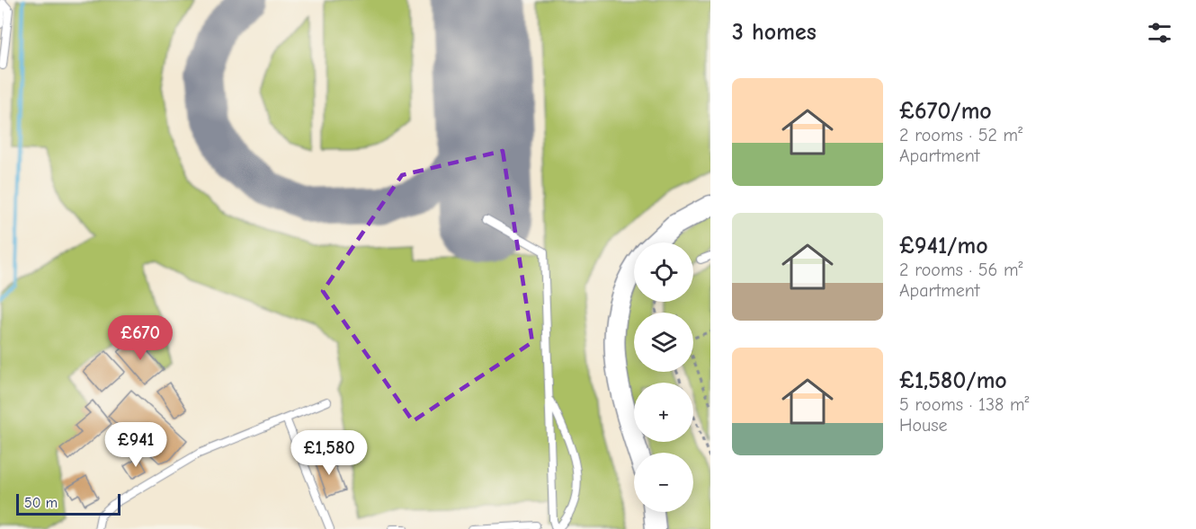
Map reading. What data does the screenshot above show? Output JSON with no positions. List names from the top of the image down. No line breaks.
{"scale_bar":"50 m","page":{"heading":"3 homes","list":[{"name":"£670/mo","note":"2 rooms · 52 m² · Apartment"},{"name":"£941/mo","note":"2 rooms · 56 m² · Apartment"},{"name":"£1,580/mo","note":"5 rooms · 138 m² · House"}],"map_buttons":["+","−"],"price":["£670","£941","£1,580"],"scale":"50 m"}}
